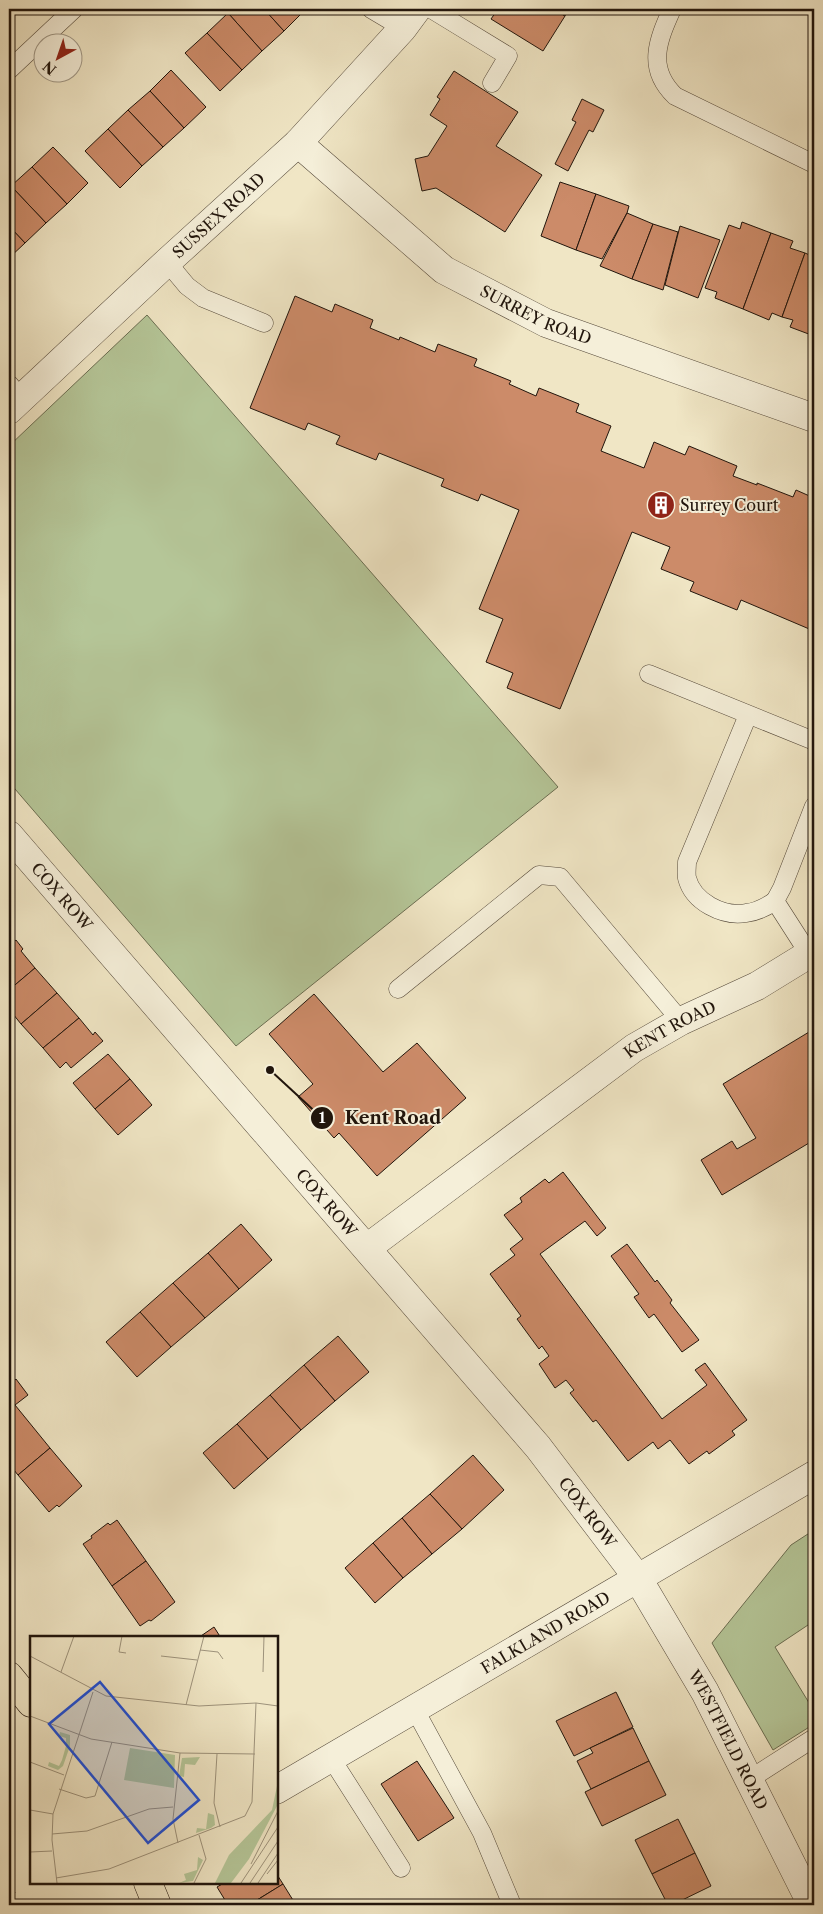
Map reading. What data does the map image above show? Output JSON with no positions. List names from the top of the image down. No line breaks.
{"streets":{"street":["SUSSEX ROAD","SURREY ROAD","COX ROW","KENT ROAD","FALKLAND ROAD","WESTFIELD ROAD"]},"crossings":[["SUSSEX ROAD","SURREY ROAD"],["COX ROW","KENT ROAD"],["COX ROW","FALKLAND ROAD"],["COX ROW","WESTFIELD ROAD"],["FALKLAND ROAD","WESTFIELD ROAD"]],"places":{"building":["Surrey Court"],"other":["Kent Road"]},"north":"bottom left"}
